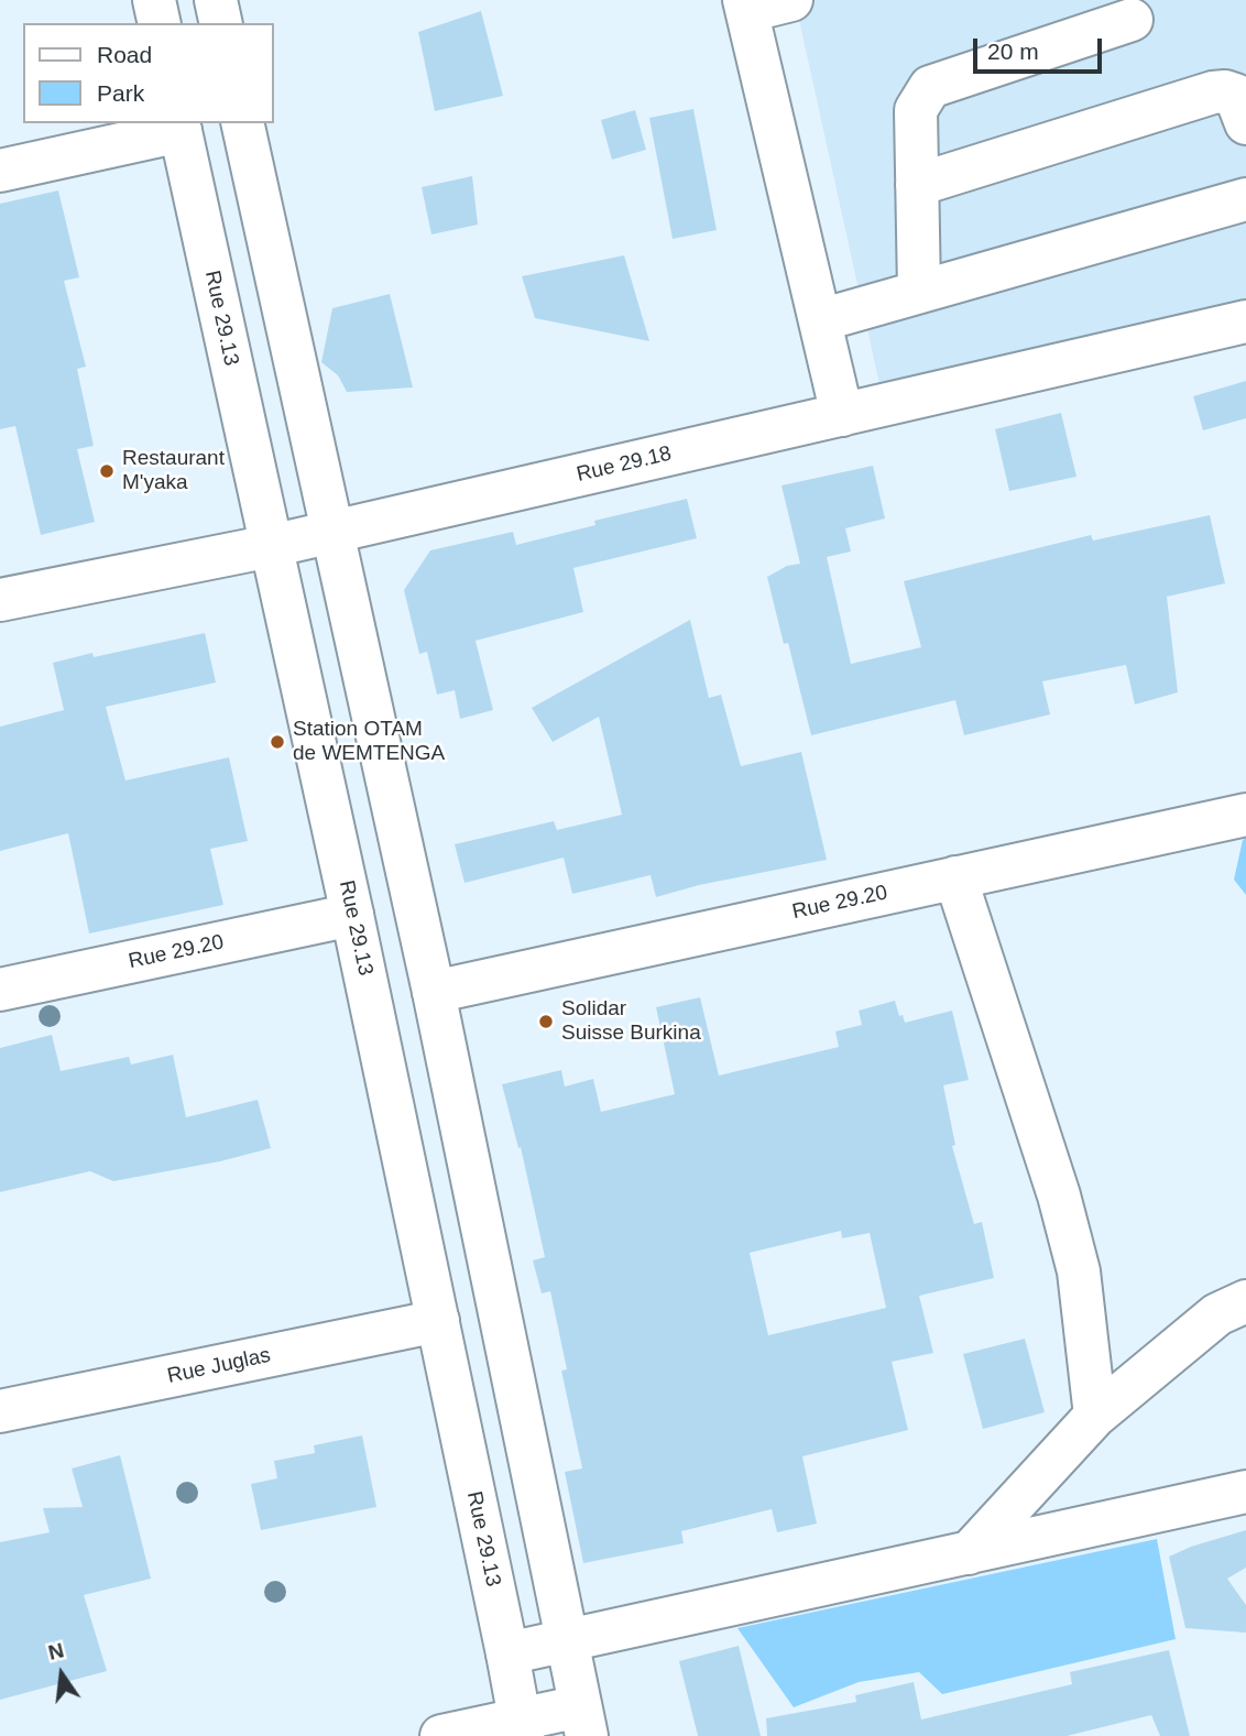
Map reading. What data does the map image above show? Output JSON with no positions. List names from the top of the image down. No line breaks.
{"streets":{"street":["Rue 29.13","Rue 29.18","Rue 29.20","Rue Juglas"]},"crossings":[["Rue 29.13","Rue 29.18"],["Rue 29.13","Rue 29.20"],["Rue 29.13","Rue Juglas"]],"places":["Restaurant M'yaka","Station OTAM de WEMTENGA","Solidar Suisse Burkina"],"legend":["Road","Park"],"scale_bar":"20 m","north":"top"}
